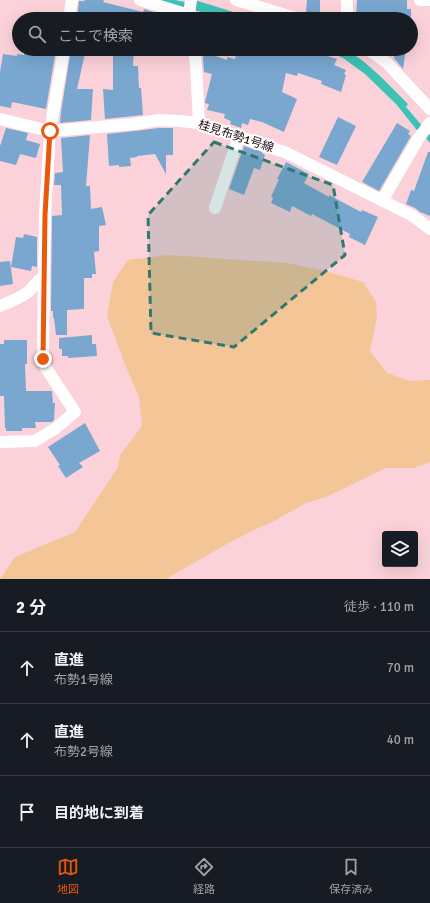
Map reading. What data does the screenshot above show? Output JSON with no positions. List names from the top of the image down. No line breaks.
{"streets":{"street":["桂見布勢1号線"]},"page":{"search":"ここで検索","heading":["2 分","徒歩 · 110 m"],"list":[["直進","布勢1号線","70 m"],["直進","布勢2号線","40 m"],"目的地に到着"],"nav":["地図","経路","保存済み"]}}
